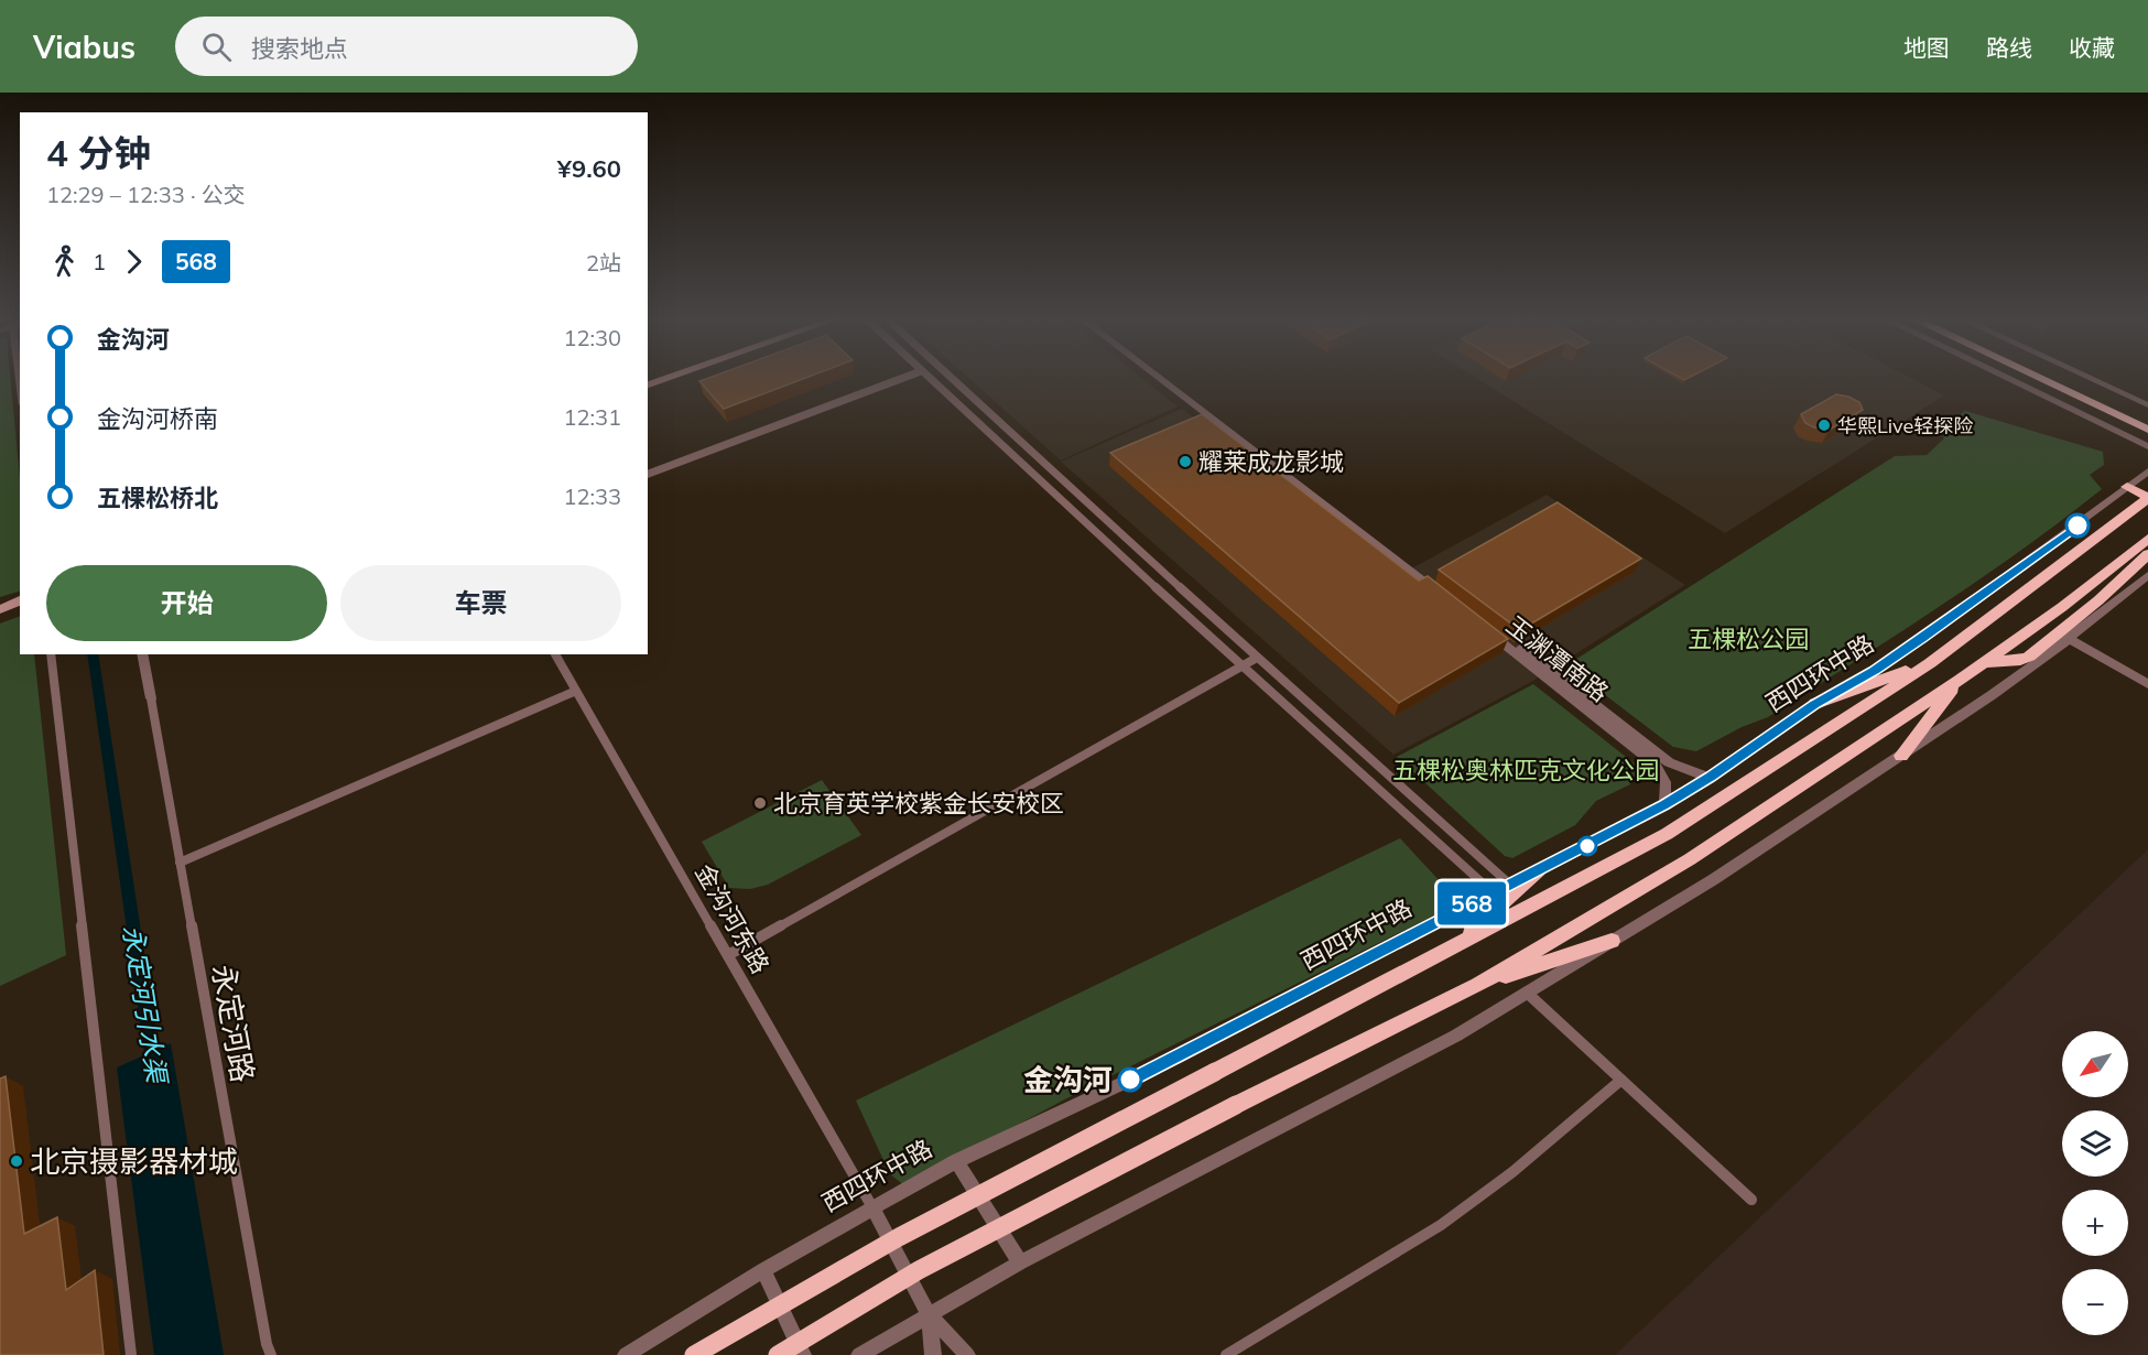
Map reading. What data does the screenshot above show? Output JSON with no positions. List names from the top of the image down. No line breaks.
{"streets":{"highway":["西四环中路"],"street":["玉渊潭南路","金沟河东路","永定河路"]},"crossings":[["玉渊潭南路","西四环中路"],["西四环中路","金沟河东路"]],"water":["永定河引水渠"],"parks":["五棵松公园","五棵松奥林匹克文化公园"],"places":["华熙Live轻探险","耀莱成龙影城","北京育英学校紫金长安校区","金沟河","北京摄影器材城"],"lines":["bus line 568"],"north":"bottom left","page":{"header":"Viabus","search":"搜索地点","nav":["地图","路线","收藏"],"on_map":"568","heading":["4 分钟","12:29 – 12:33 · 公交","¥9.60"],"legs":["1","568","2站"],"list":[{"name":"金沟河","value":"12:30"},{"name":"金沟河桥南","value":"12:31"},{"name":"五棵松桥北","value":"12:33"}],"buttons":["开始","车票"],"map_buttons":["+","−"]}}
